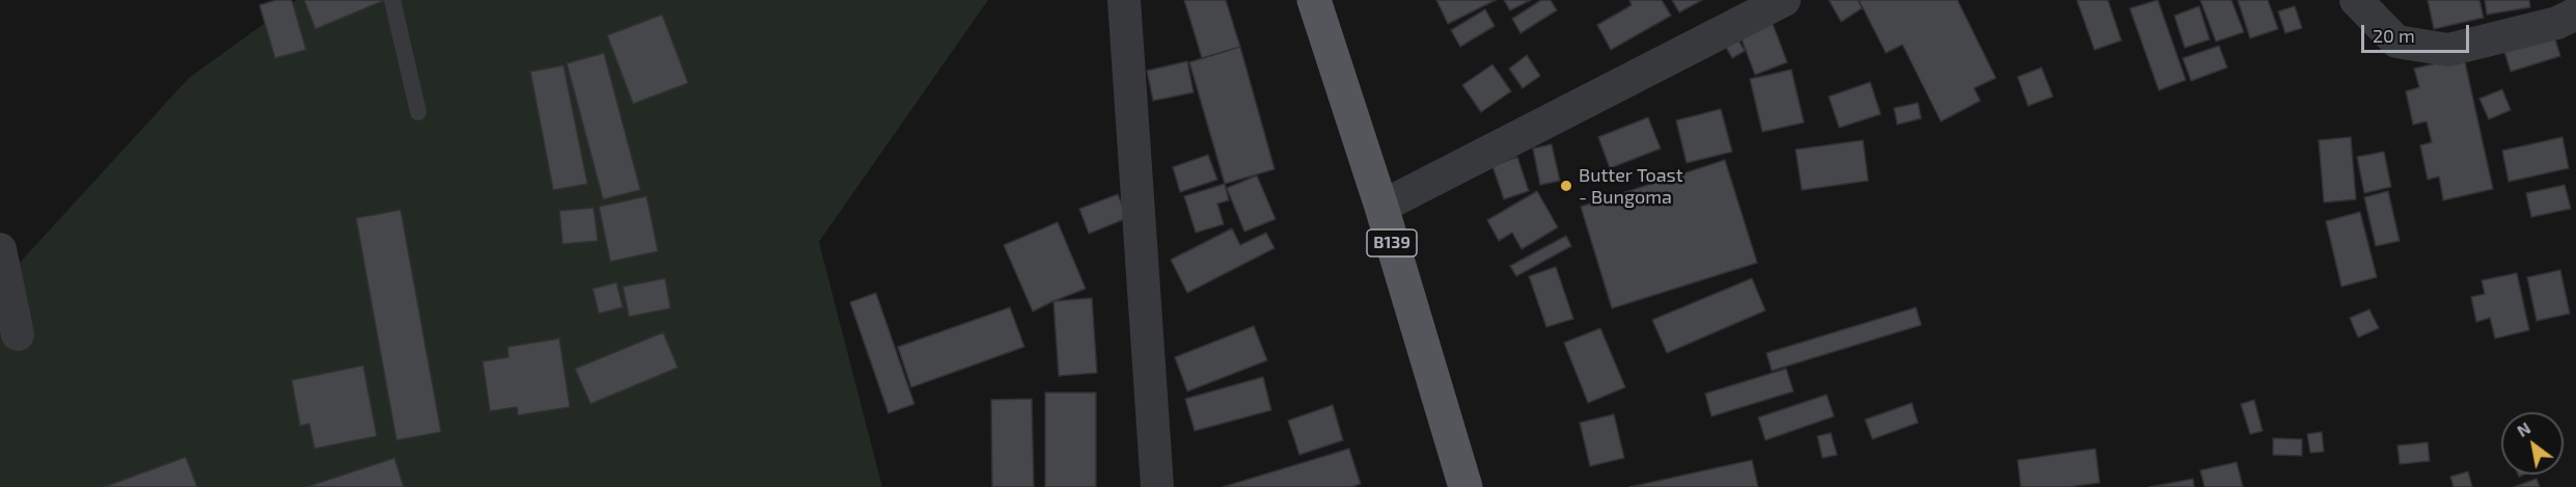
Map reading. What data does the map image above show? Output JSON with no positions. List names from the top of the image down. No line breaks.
{"streets":{"main road":["B139"]},"places":["Butter Toast - Bungoma"],"scale_bar":"20 m","north":"top left"}
